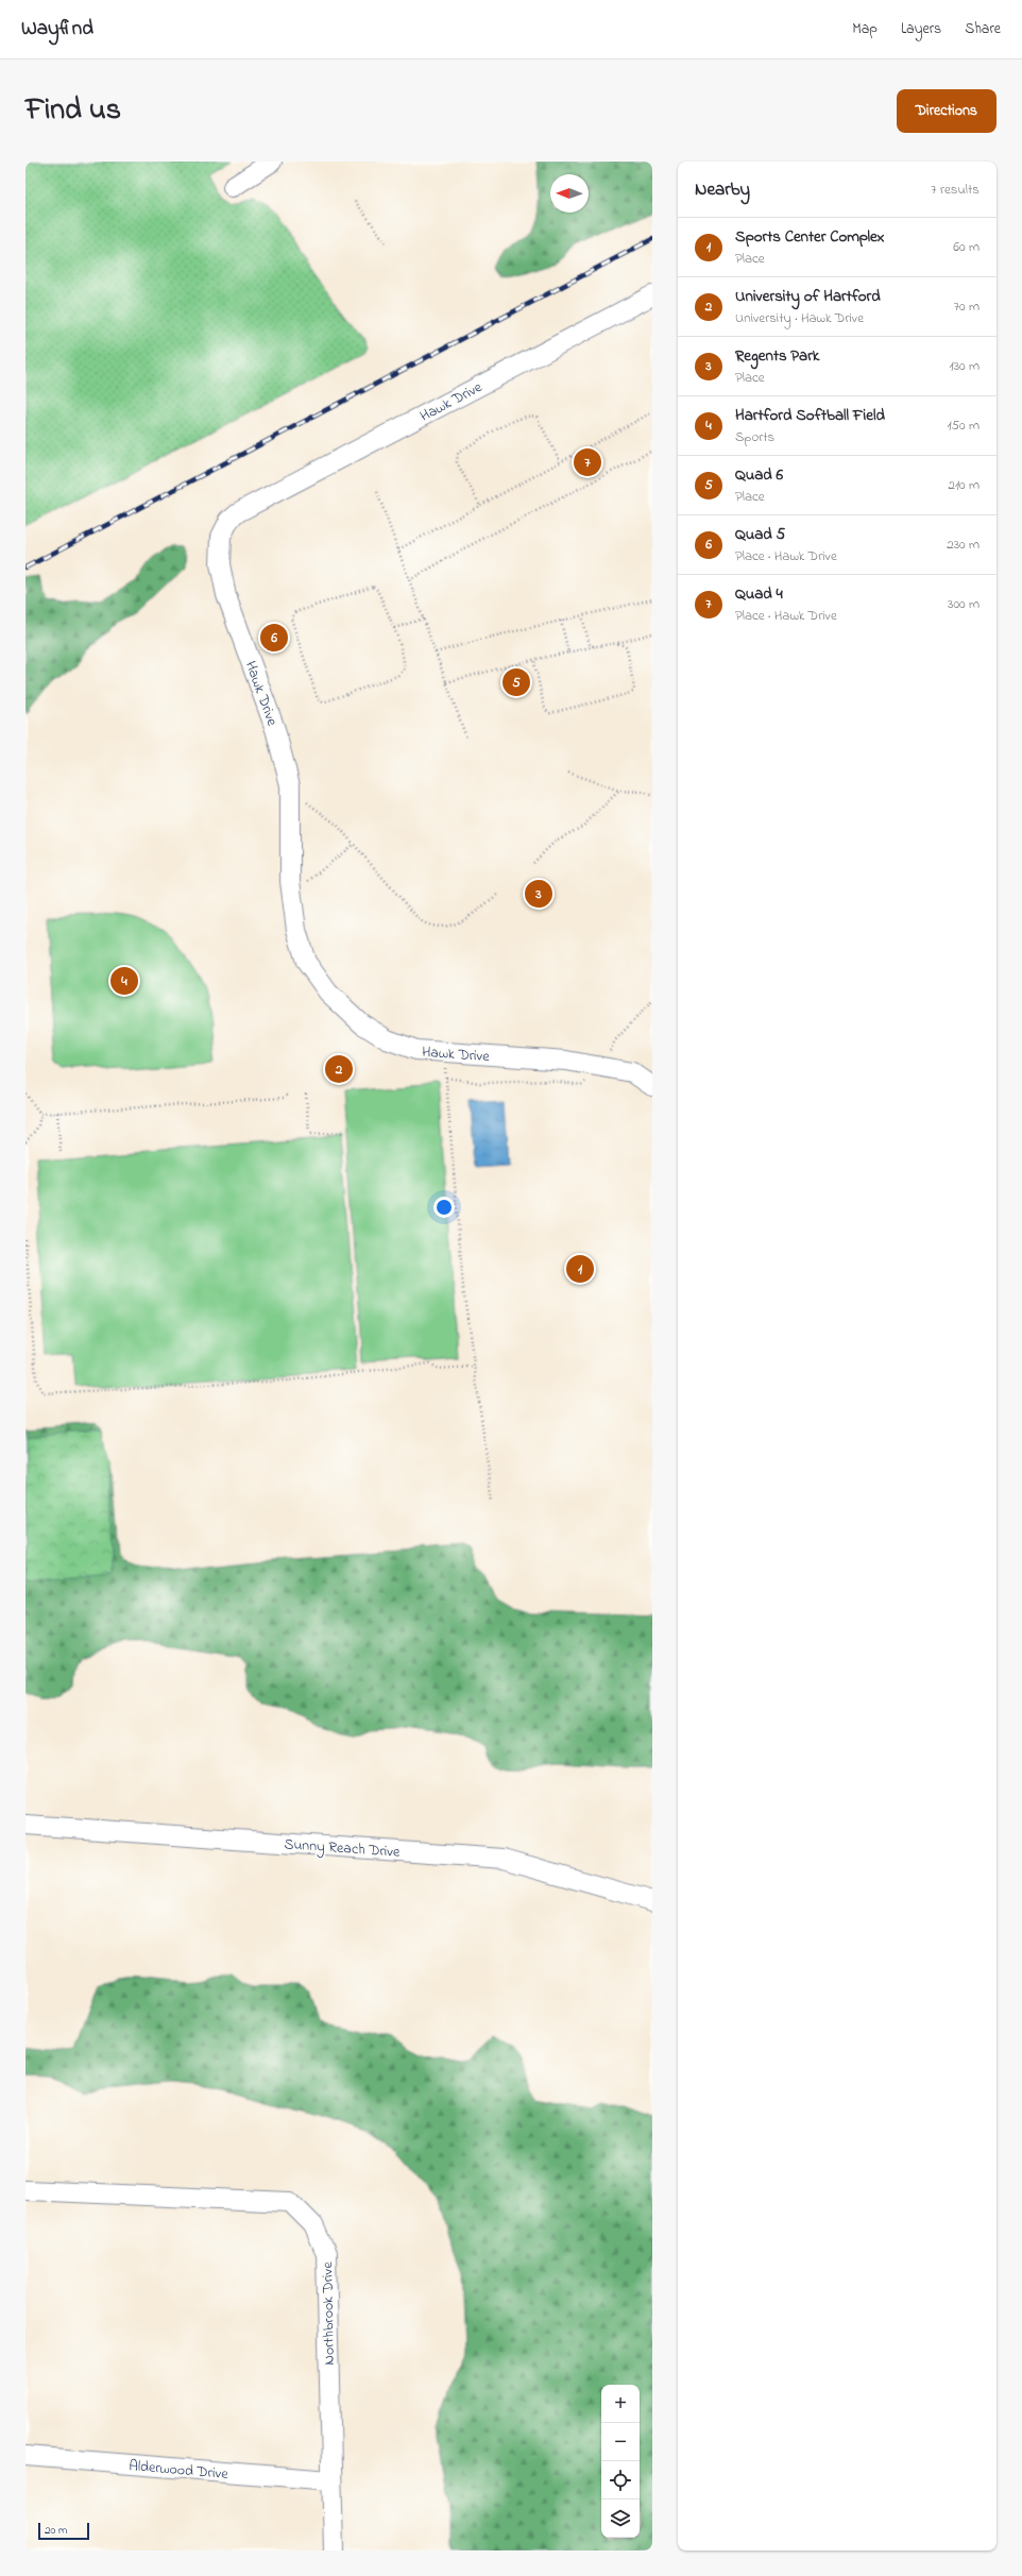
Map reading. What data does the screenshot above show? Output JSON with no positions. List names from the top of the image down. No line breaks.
{"streets":{"street":["Hawk Drive","Sunny Reach Drive","Northbrook Drive","Alderwood Drive"]},"crossings":[["Northbrook Drive","Alderwood Drive"]],"scale_bar":"20 m","north":"left","page":{"header":"Wayfind","nav":["Map","Layers","Share"],"title":"Find us","buttons":"Directions","heading":["Nearby","7 results"],"list":[{"mark":"1","name":"Sports Center Complex","note":"Place","value":"60 m"},{"mark":"2","name":"University of Hartford","note":"University · Hawk Drive","value":"70 m"},{"mark":"3","name":"Regents Park","note":"Place","value":"130 m"},{"mark":"4","name":"Hartford Softball Field","note":"Sports","value":"150 m"},{"mark":"5","name":"Quad 6","note":"Place","value":"210 m"},{"mark":"6","name":"Quad 5","note":"Place · Hawk Drive","value":"230 m"},{"mark":"7","name":"Quad 4","note":"Place · Hawk Drive","value":"300 m"}],"pins":["7","6","5","3","4","2","1"],"map_buttons":["+","−"],"scale":"20 m"}}
